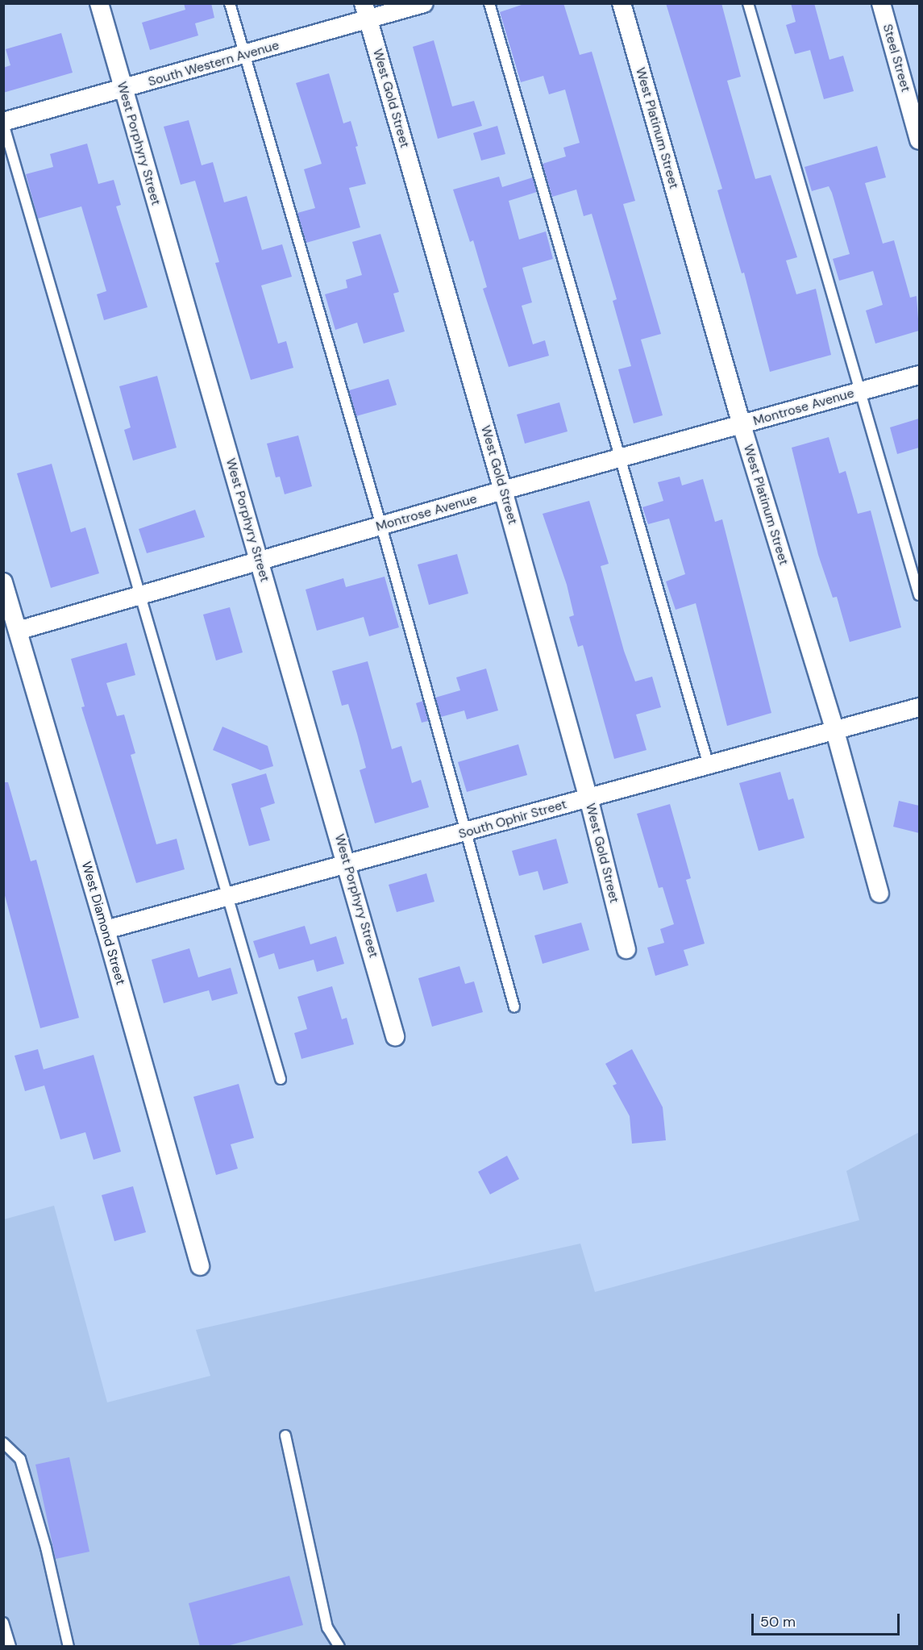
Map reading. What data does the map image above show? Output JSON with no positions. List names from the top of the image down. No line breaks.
{"streets":{"street":["Steel Street","South Western Avenue","West Gold Street","West Platinum Street","West Porphyry Street","Montrose Avenue","South Ophir Street","West Diamond Street"]},"crossings":[["South Western Avenue","West Gold Street"],["South Western Avenue","West Porphyry Street"],["West Gold Street","Montrose Avenue"],["West Gold Street","South Ophir Street"],["West Platinum Street","Montrose Avenue"],["West Platinum Street","South Ophir Street"],["West Porphyry Street","Montrose Avenue"],["West Porphyry Street","South Ophir Street"],["Montrose Avenue","West Diamond Street"],["South Ophir Street","West Diamond Street"]],"scale_bar":"50 m"}
